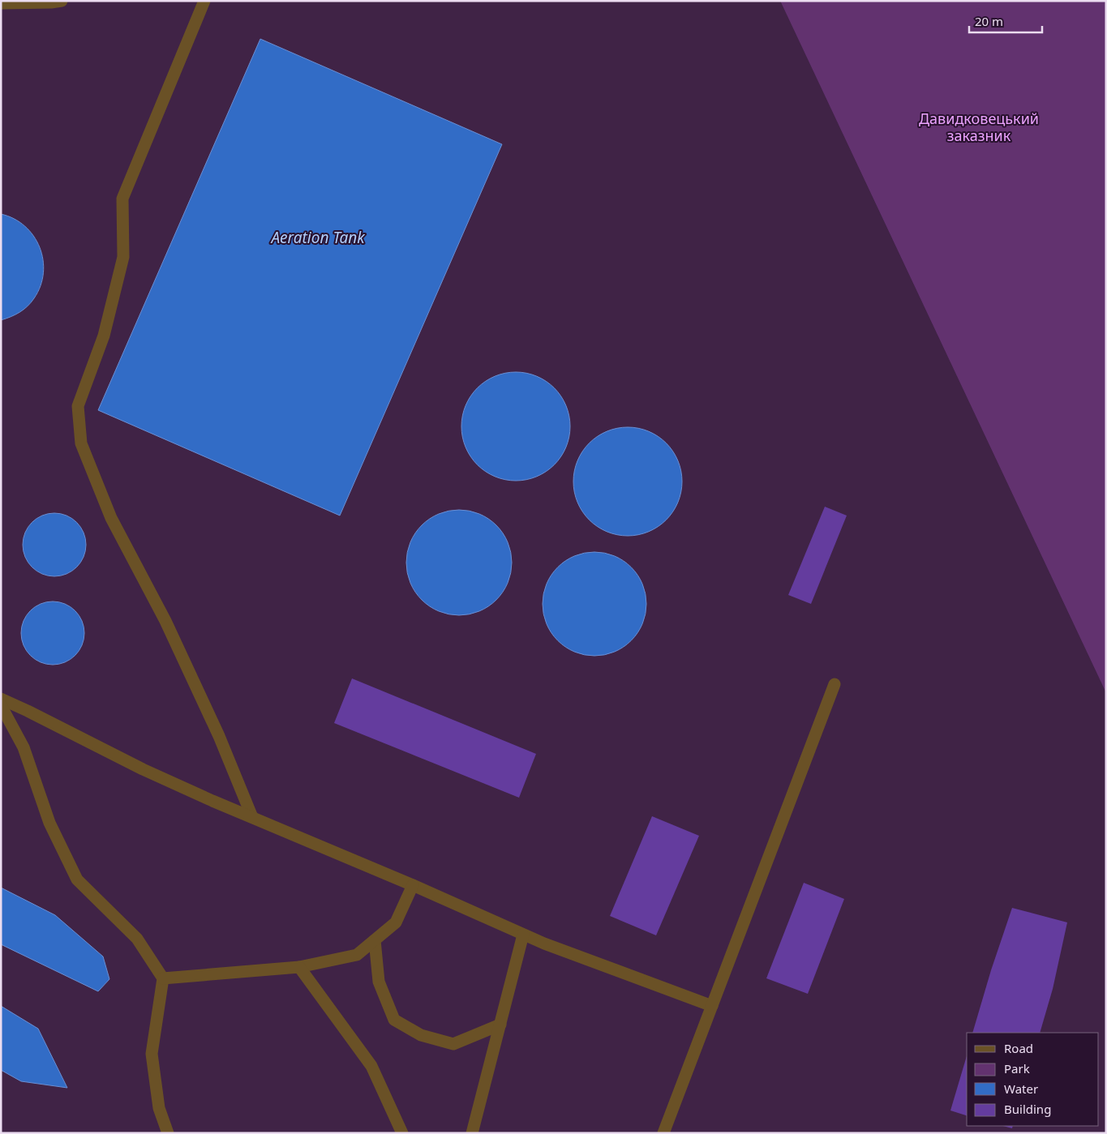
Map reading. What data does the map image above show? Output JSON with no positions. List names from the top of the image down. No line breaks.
{"water":["Aeration Tank"],"parks":["Давидковецький заказник"],"legend":["Road","Park","Water","Building"],"scale_bar":"20 m"}
